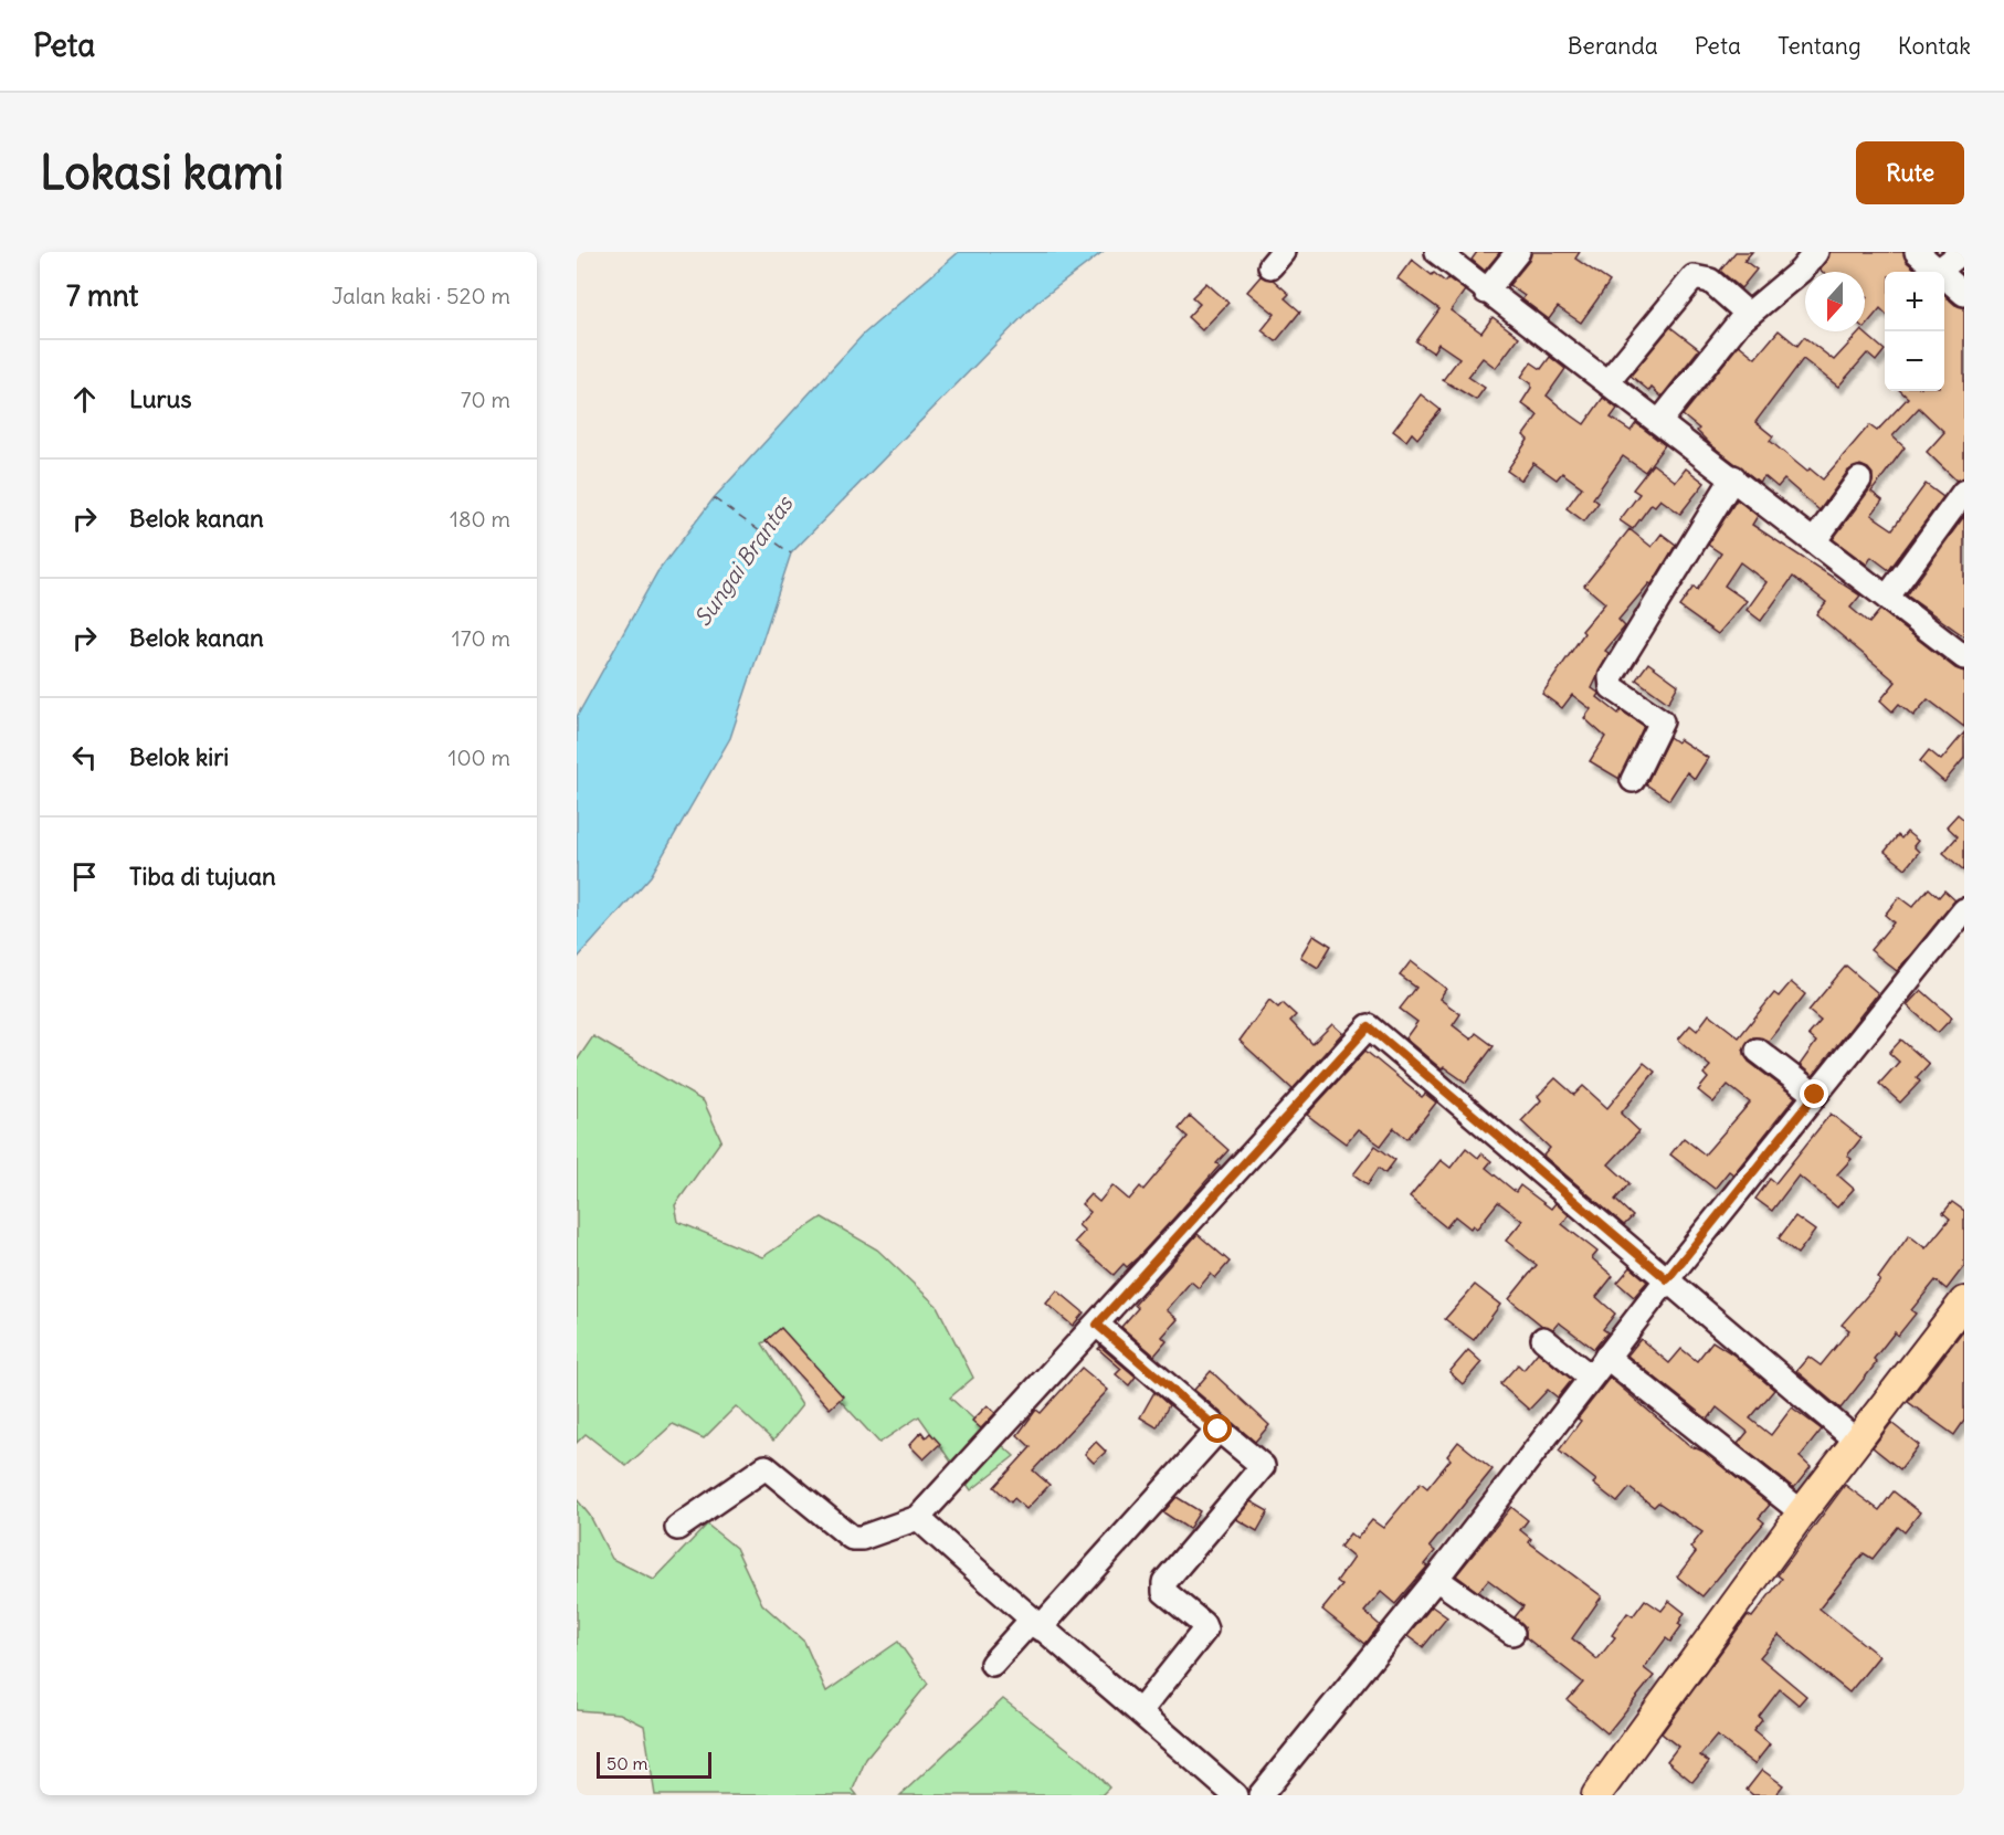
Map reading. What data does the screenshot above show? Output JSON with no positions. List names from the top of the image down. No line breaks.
{"water":["Sungai Brantas"],"scale_bar":"50 m","north":"bottom","page":{"header":"Peta","nav":["Beranda","Peta","Tentang","Kontak"],"buttons":"Rute","title":"Lokasi kami","heading":["7 mnt","Jalan kaki · 520 m"],"map_buttons":["+","−"],"list":[["Lurus","70 m"],["Belok kanan","180 m"],["Belok kanan","170 m"],["Belok kiri","100 m"],"Tiba di tujuan"],"scale":"50 m"}}
